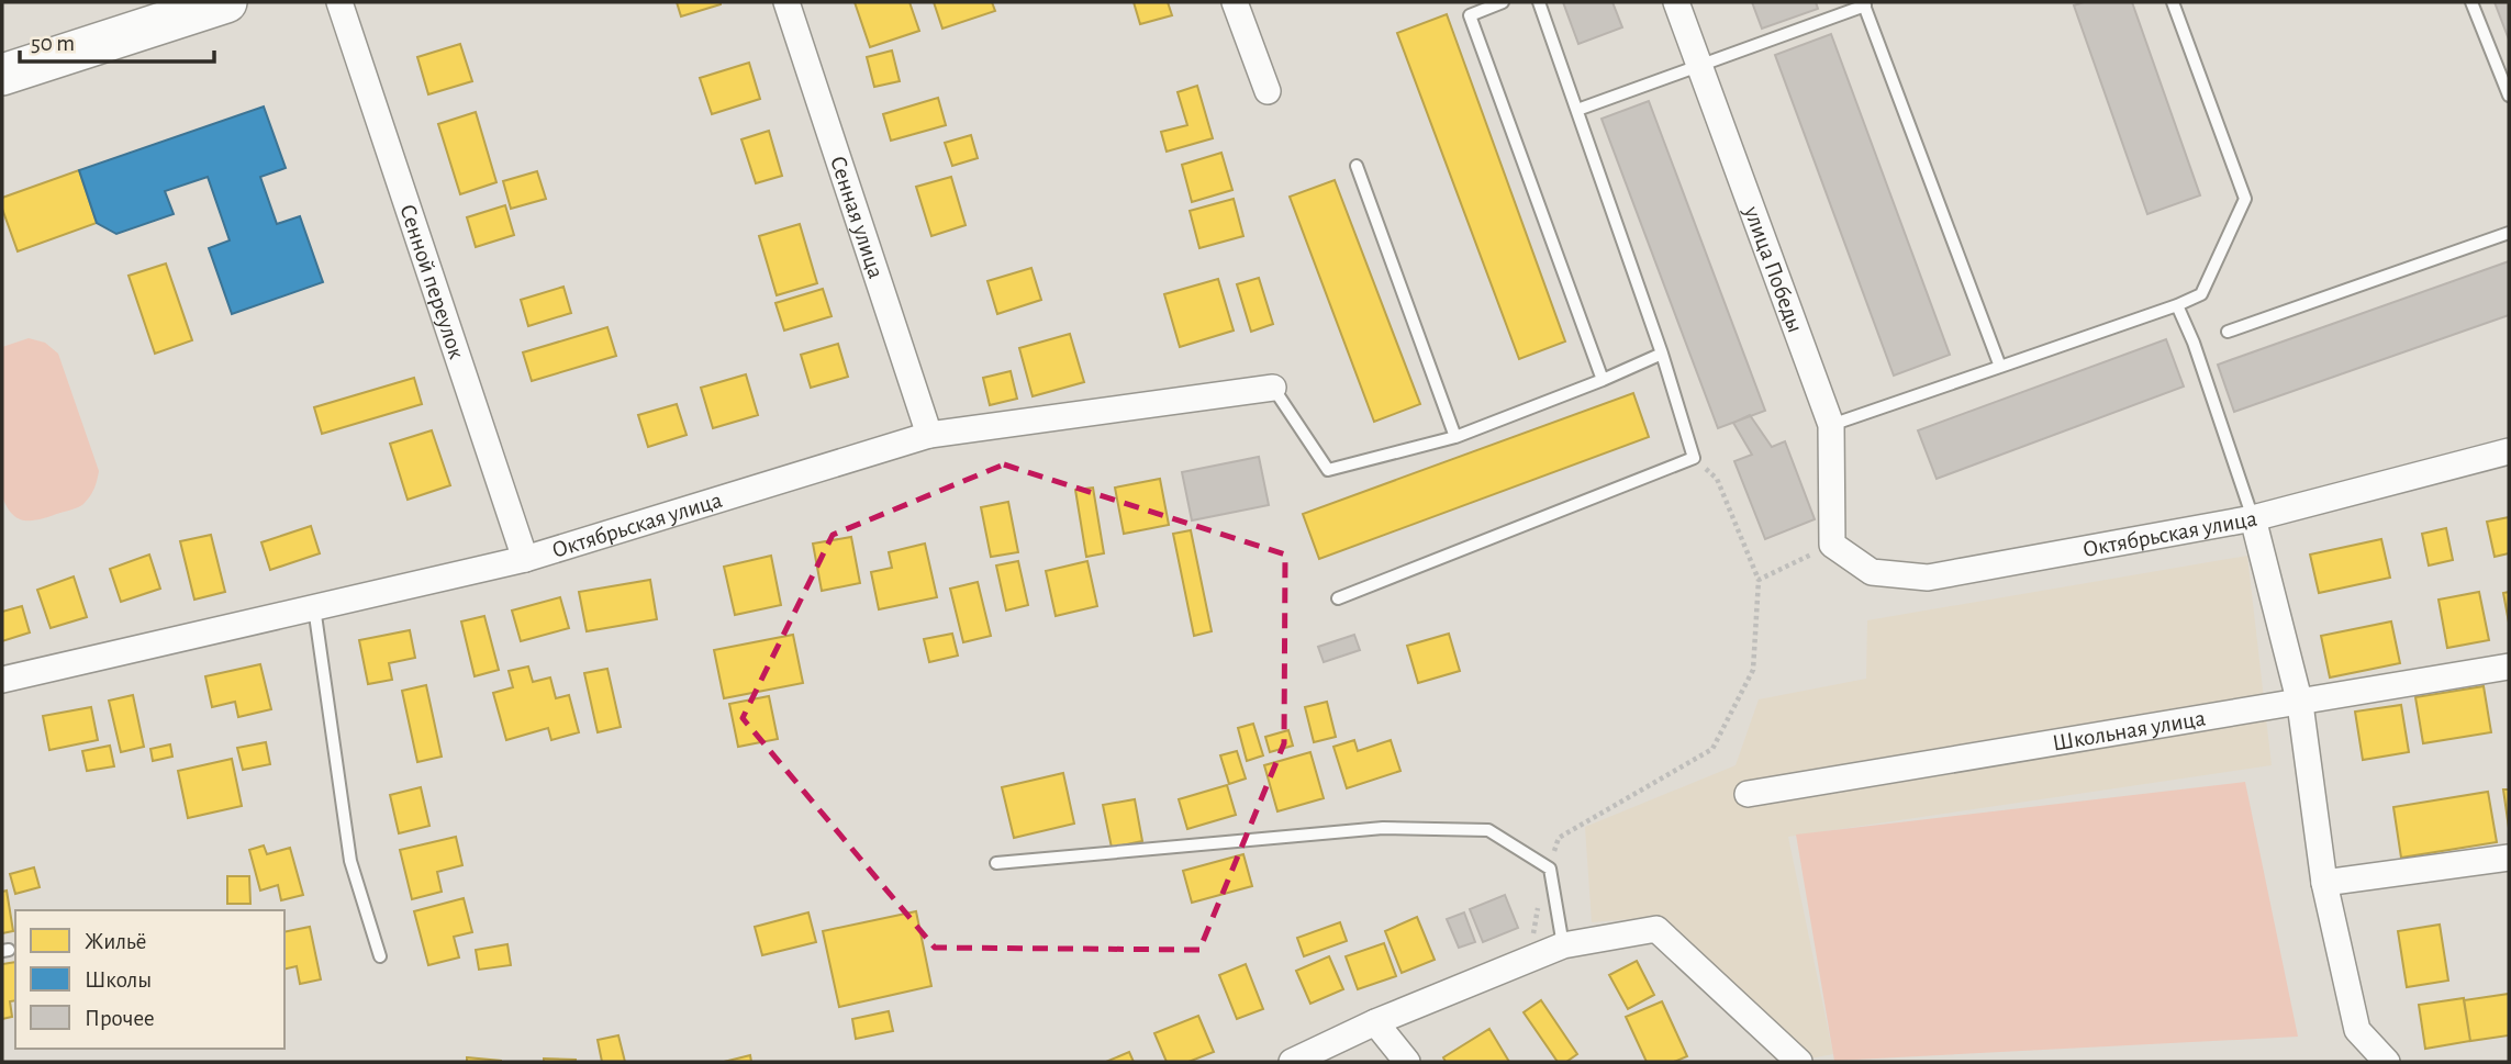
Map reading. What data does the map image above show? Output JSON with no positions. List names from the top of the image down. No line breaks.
{"streets":{"street":["Сенная улица","улица Победы","Сенной переулок","Октябрьская улица","Школьная улица"]},"crossings":[["Сенная улица","Октябрьская улица"],["улица Победы","Октябрьская улица"],["Сенной переулок","Октябрьская улица"]],"legend":["Жильё","Школы","Прочее"],"scale_bar":"50 m"}
